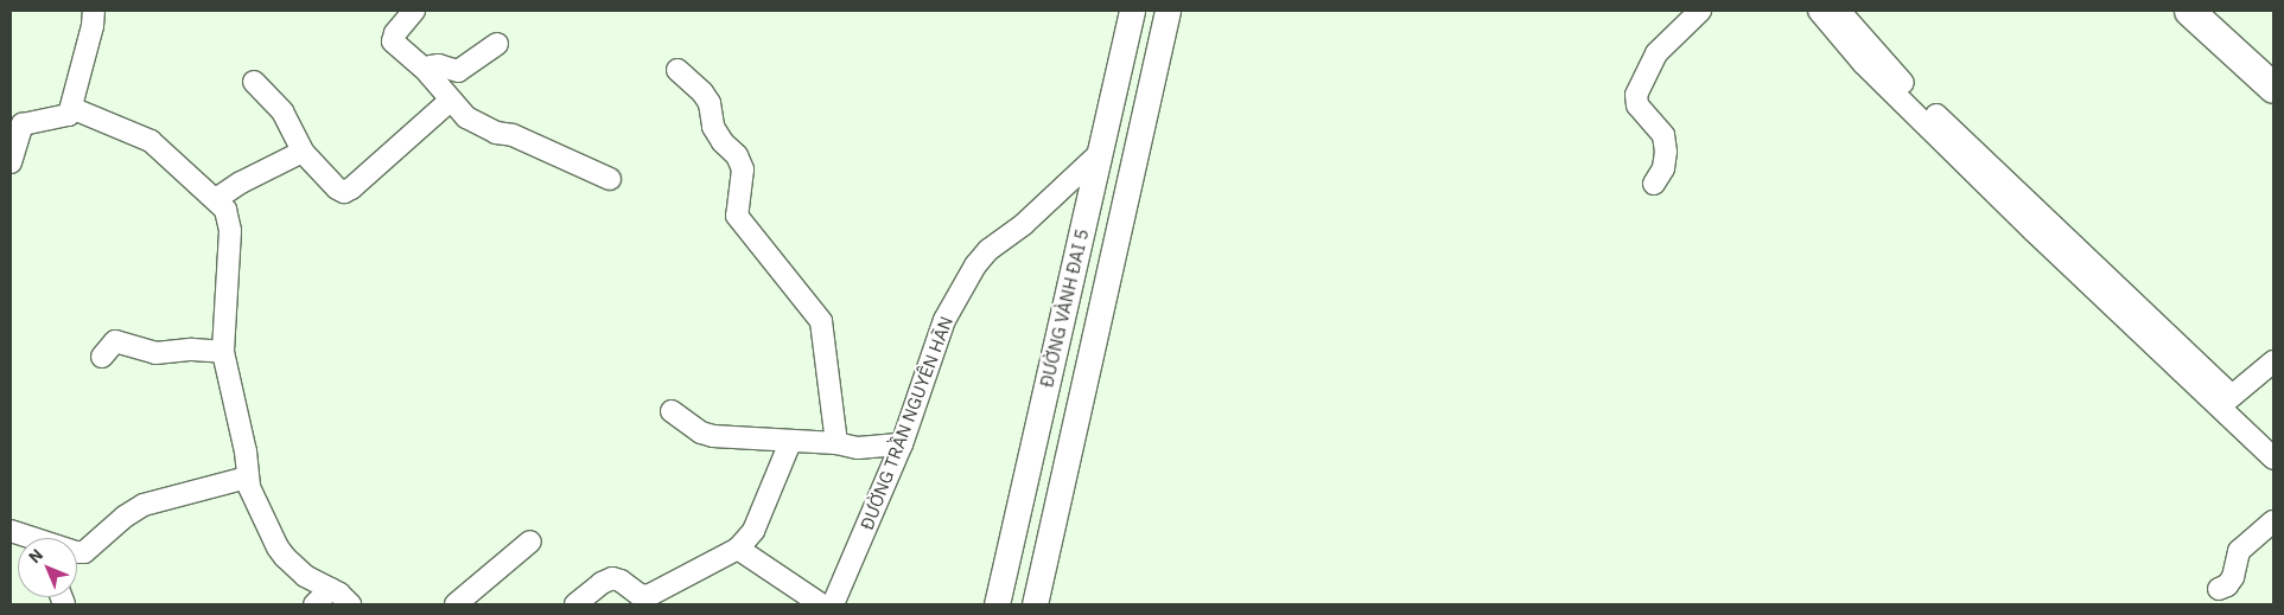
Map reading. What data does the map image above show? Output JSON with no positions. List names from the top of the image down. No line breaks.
{"streets":{"main road":["ĐƯỜNG VÀNH ĐAI 5"],"street":["ĐƯỜNG TRẦN NGUYÊN HÃN"]},"crossings":[["ĐƯỜNG VÀNH ĐAI 5","ĐƯỜNG TRẦN NGUYÊN HÃN"]],"north":"top left"}
